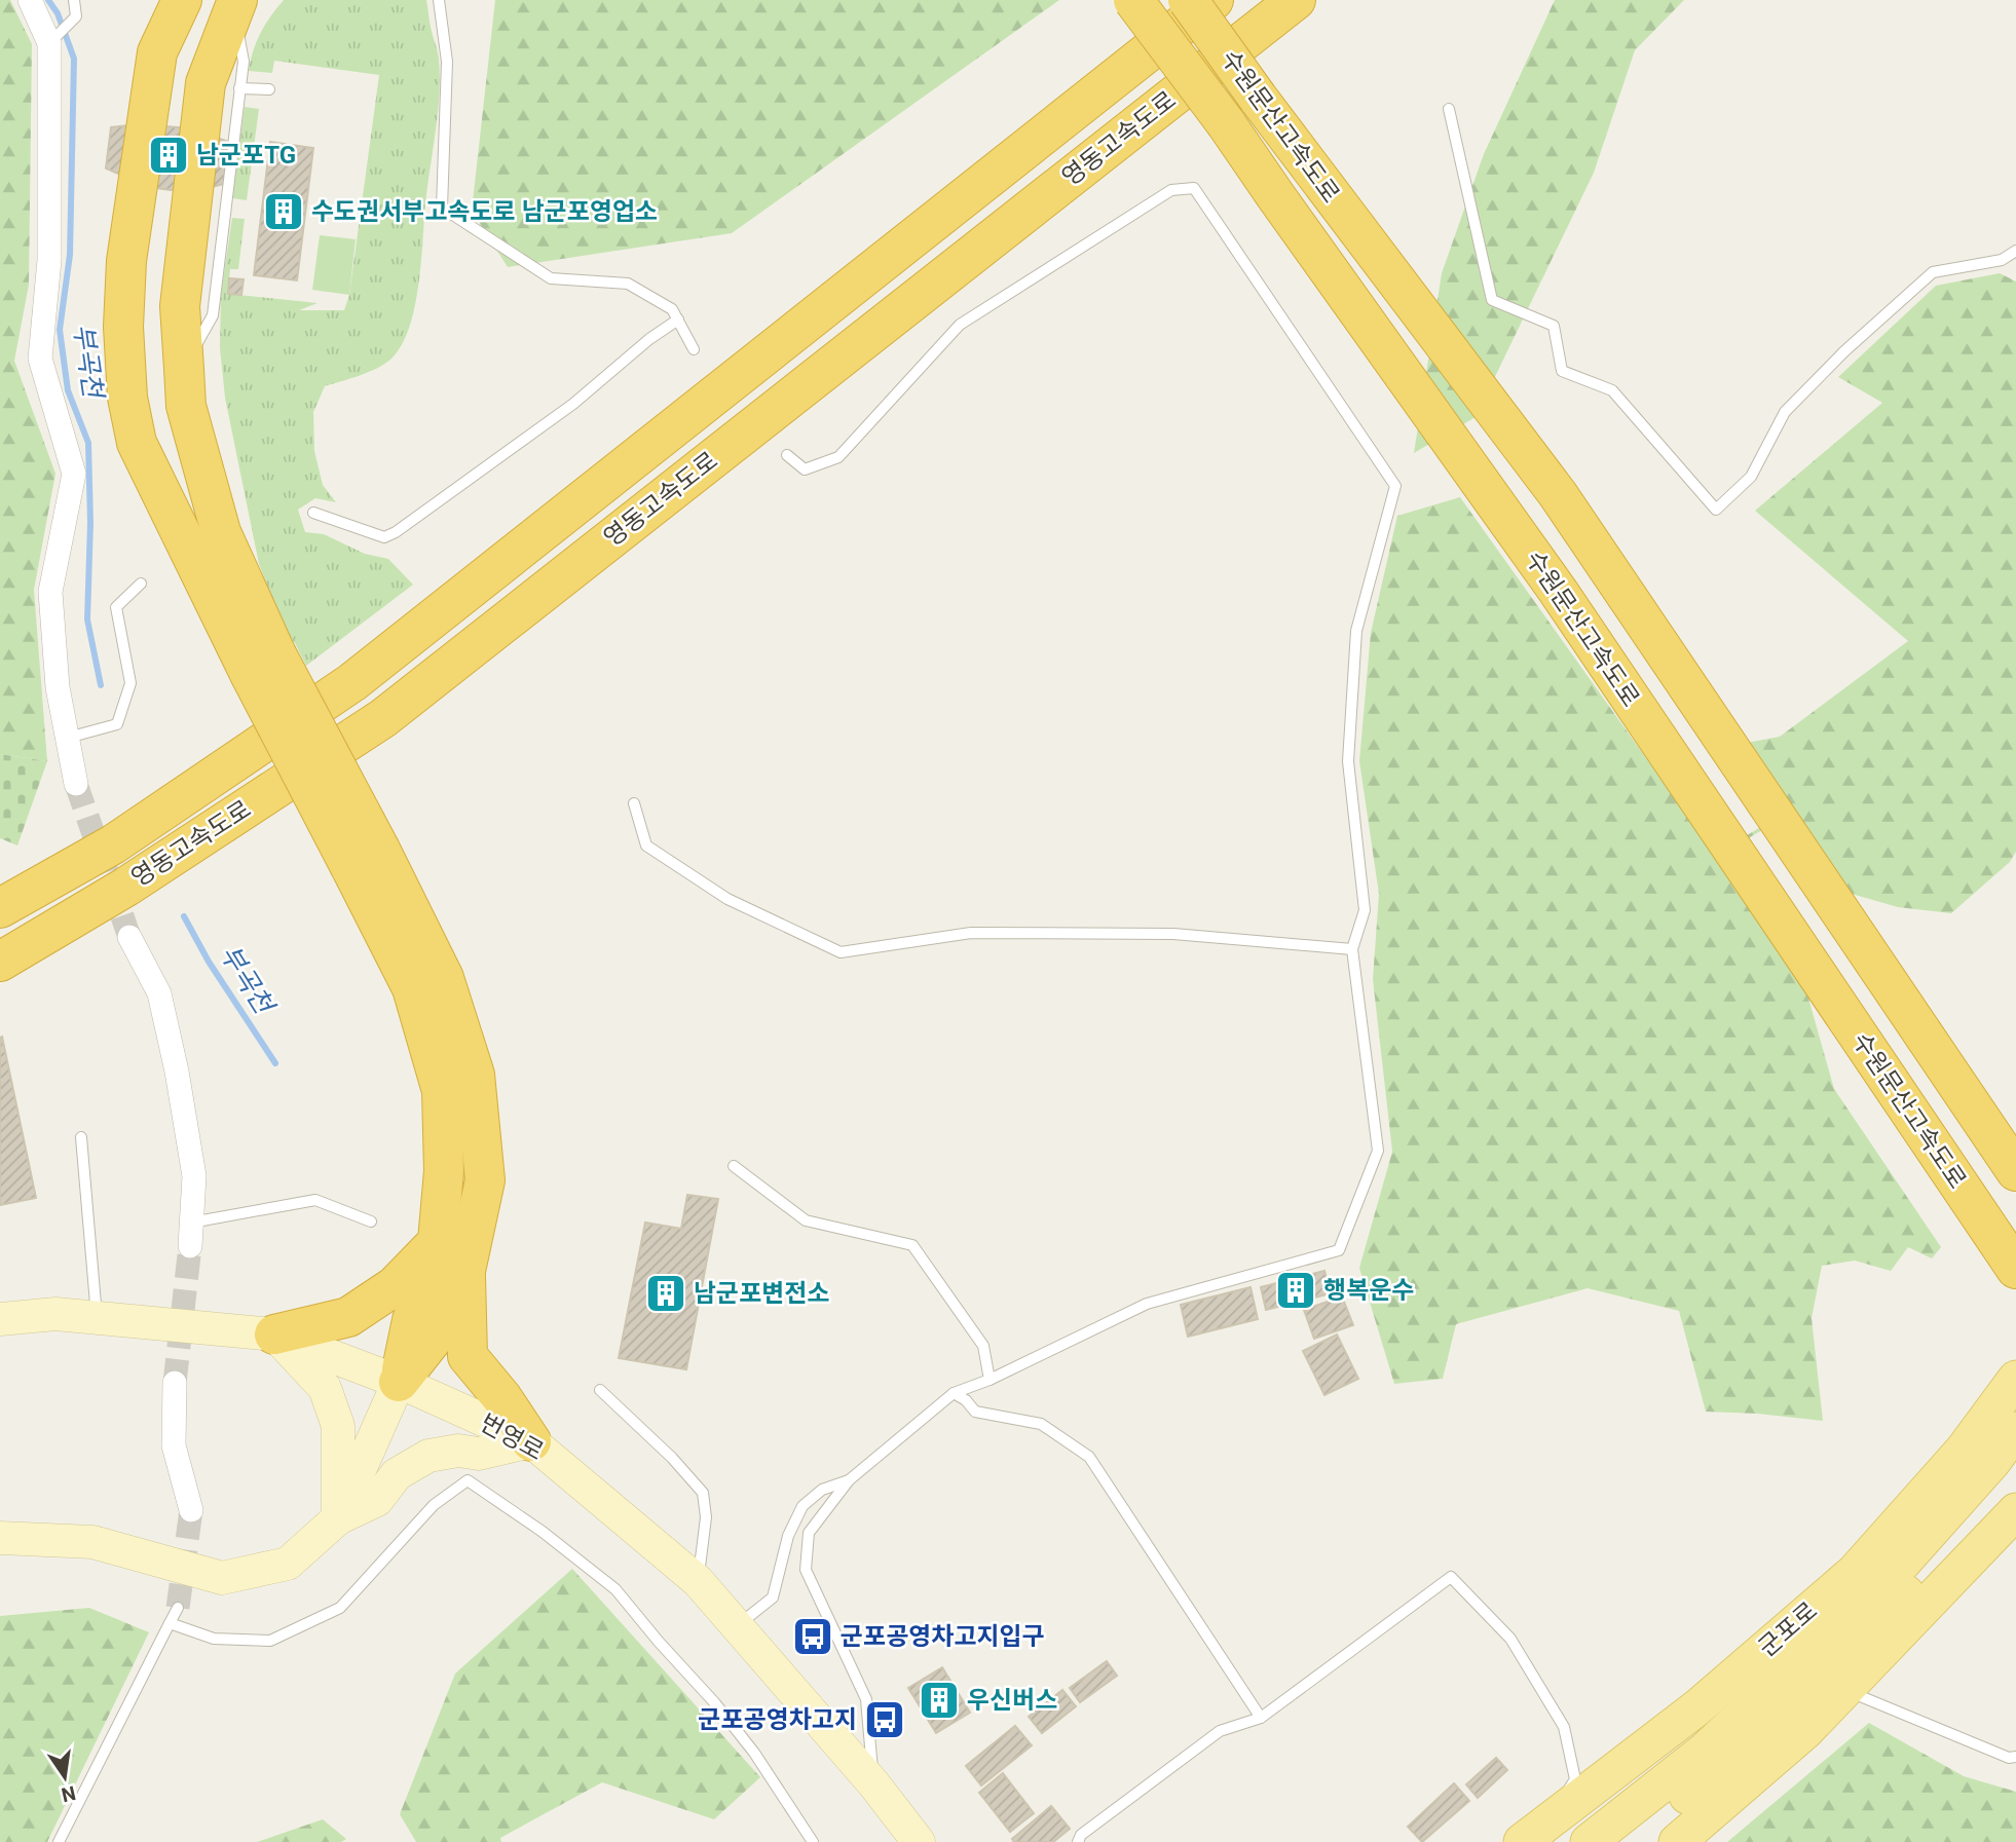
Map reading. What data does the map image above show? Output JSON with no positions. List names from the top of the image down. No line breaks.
{"streets":{"highway":["수원문산고속도로","영동고속도로"],"main road":["군포로"],"street":["번영로"]},"crossings":[["수원문산고속도로","영동고속도로"]],"water":["부곡천"],"places":{"building":["남군포TG","수도권서부고속도로 남군포영업소","행복운수","남군포변전소","우신버스"],"bus stop":["군포공영차고지입구","군포공영차고지"]},"north":"bottom"}
